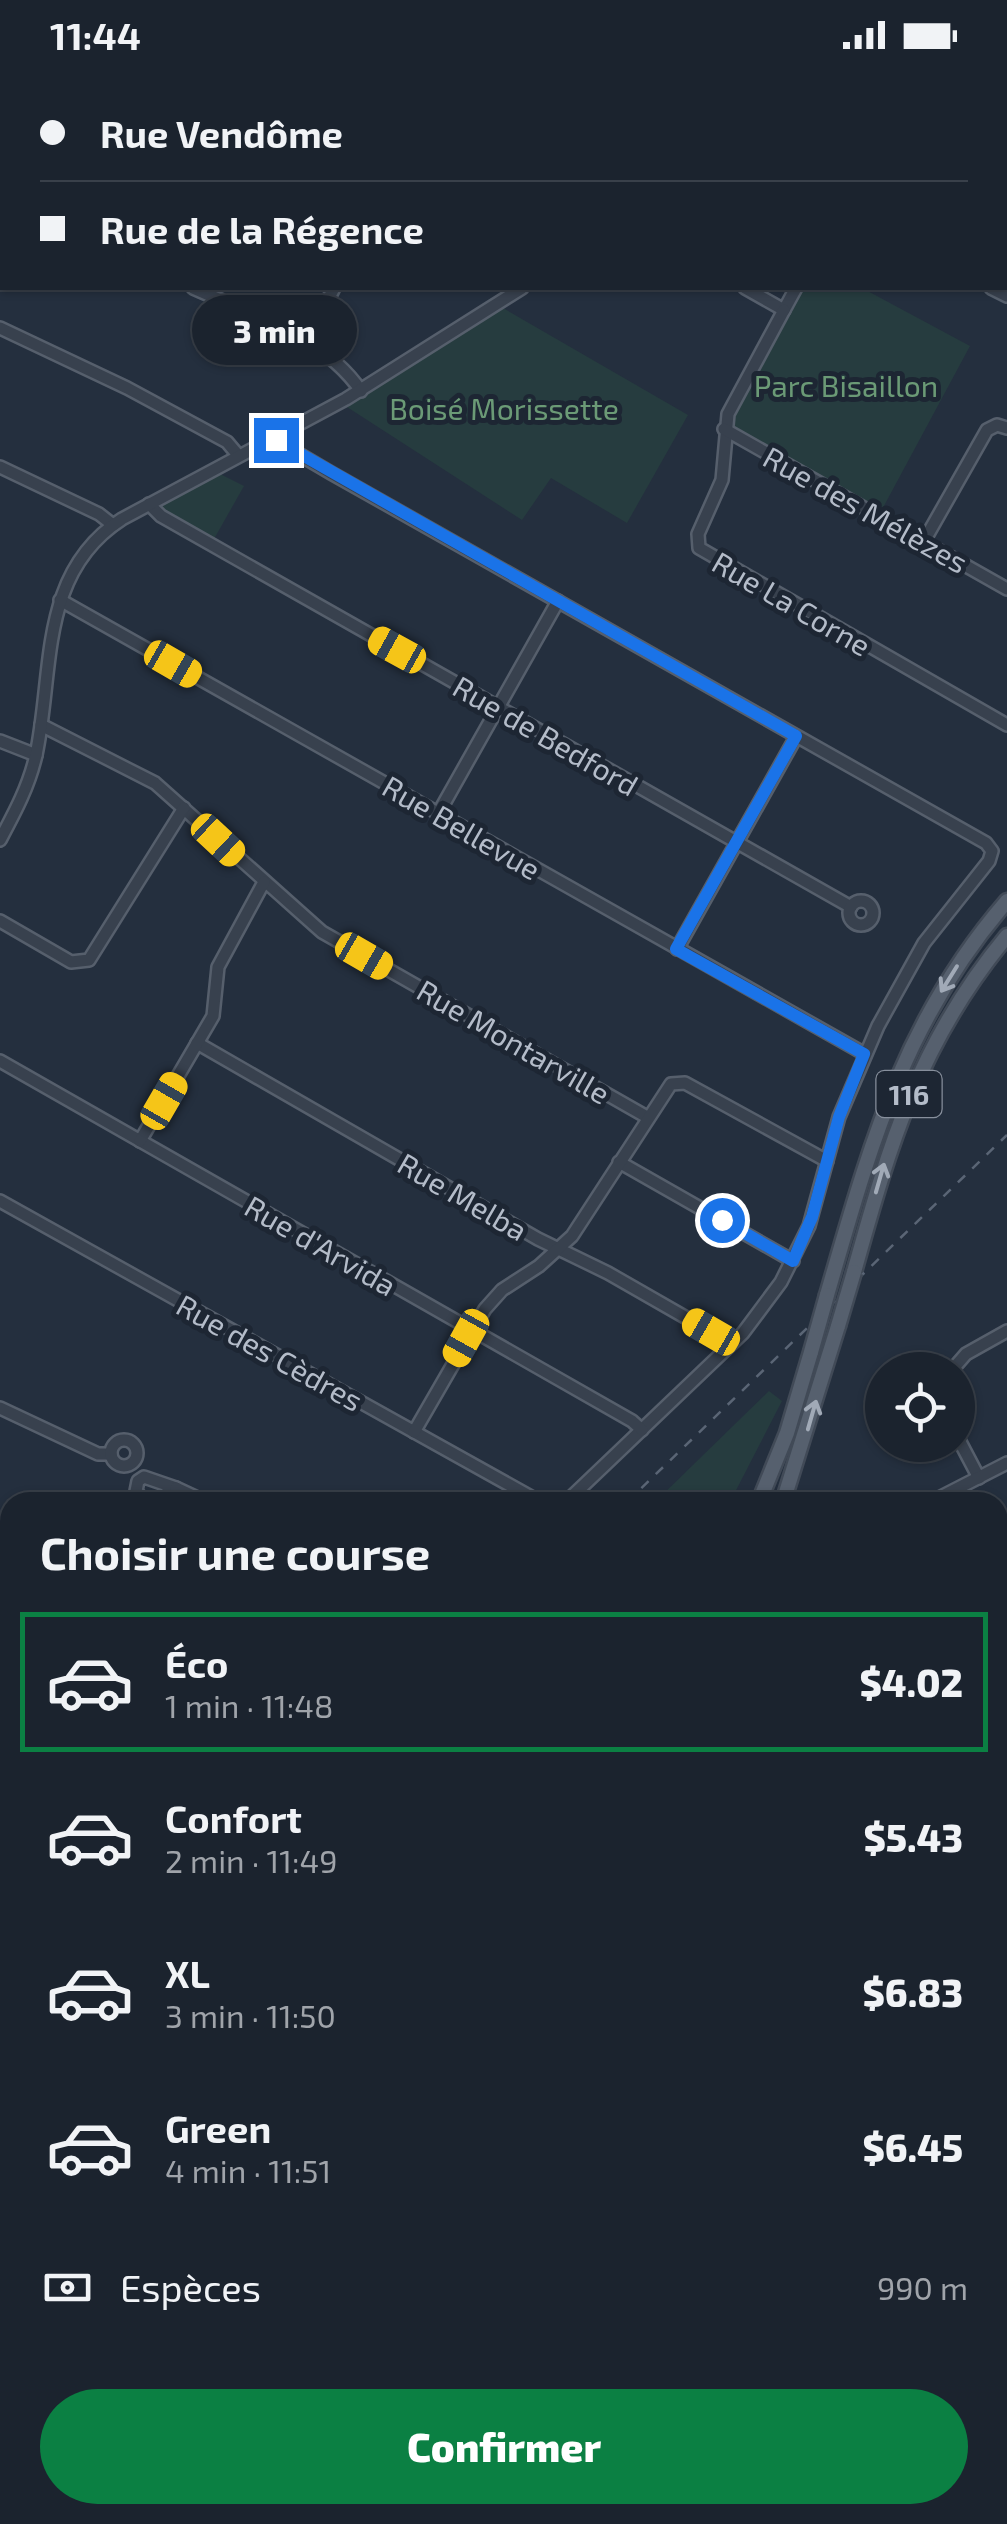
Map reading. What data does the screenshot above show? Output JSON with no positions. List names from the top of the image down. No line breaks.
{"streets":{"main road":["116"],"street":["Rue des Mélèzes","Rue La Corne","Rue de Bedford","Rue Bellevue","Rue Montarville","Rue Melba","Rue d'Arvida","Rue des Cèdres"]},"crossings":[["Rue des Mélèzes","Rue La Corne"]],"parks":["Parc Bisaillon","Boisé Morissette"],"page":{"status":"11:44","banner":["Rue Vendôme","Rue de la Régence"],"bubble":"3 min","heading":"Choisir une course","list":[{"name":"Éco","note":"1 min · 11:48","value":"$4.02"},{"name":"Confort","note":"2 min · 11:49","value":"$5.43"},{"name":"XL","note":"3 min · 11:50","value":"$6.83"},{"name":"Green","note":"4 min · 11:51","value":"$6.45"}],"pay":["Espèces","990 m"],"buttons":"Confirmer"}}
